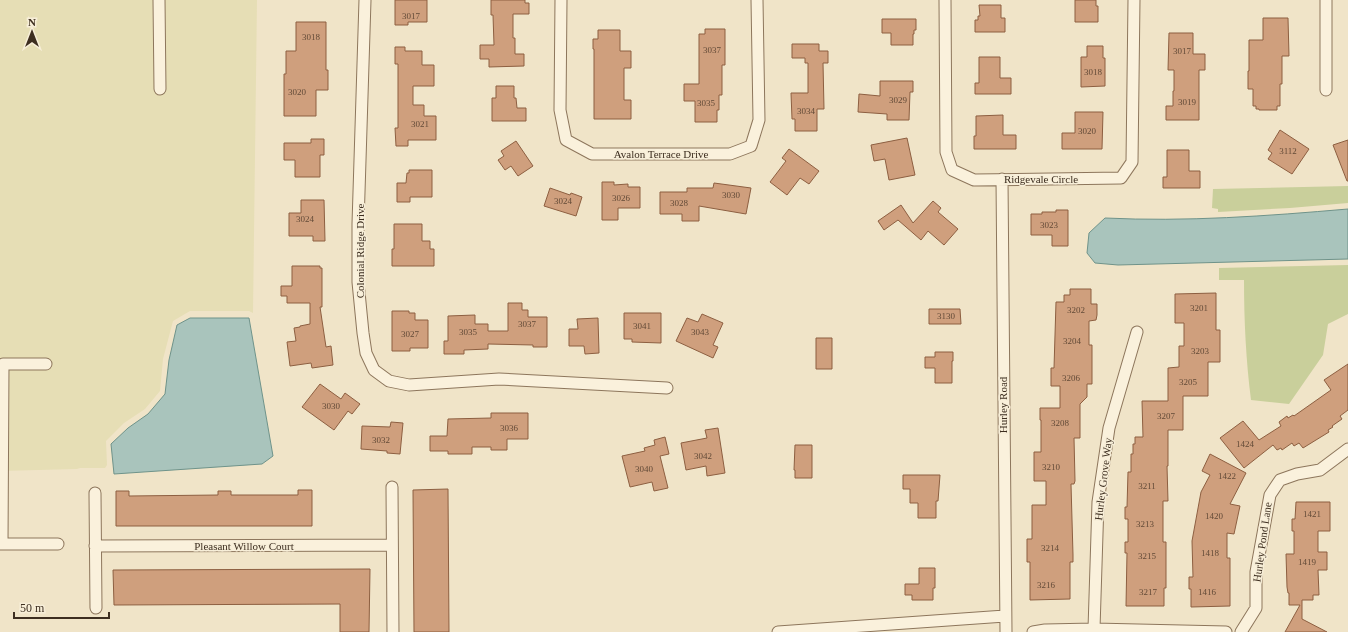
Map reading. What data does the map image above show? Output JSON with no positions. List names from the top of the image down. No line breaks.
{"streets":{"street":["Avalon Terrace Drive","Ridgevale Circle","Colonial Ridge Drive","Hurley Road","Hurley Grove Way","Hurley Pond Lane","Pleasant Willow Court"]},"crossings":[["Ridgevale Circle","Hurley Road"]],"house_numbers":["3017","3018","3037","3017","3018","3020","3029","3019","3035","3034","3021","3020","3112","3030","3026","3024","3028","3024","3023","3201","3202","3130","3037","3041","3035","3043","3027","3204","3203","3206","3205","3030","3207","3208","3036","3032","1424","3042","3210","3040","1422","3211","1421","1420","3213","3214","1418","3215","1419","3216","3217","1416"],"scale_bar":"50 m","north":"top"}
